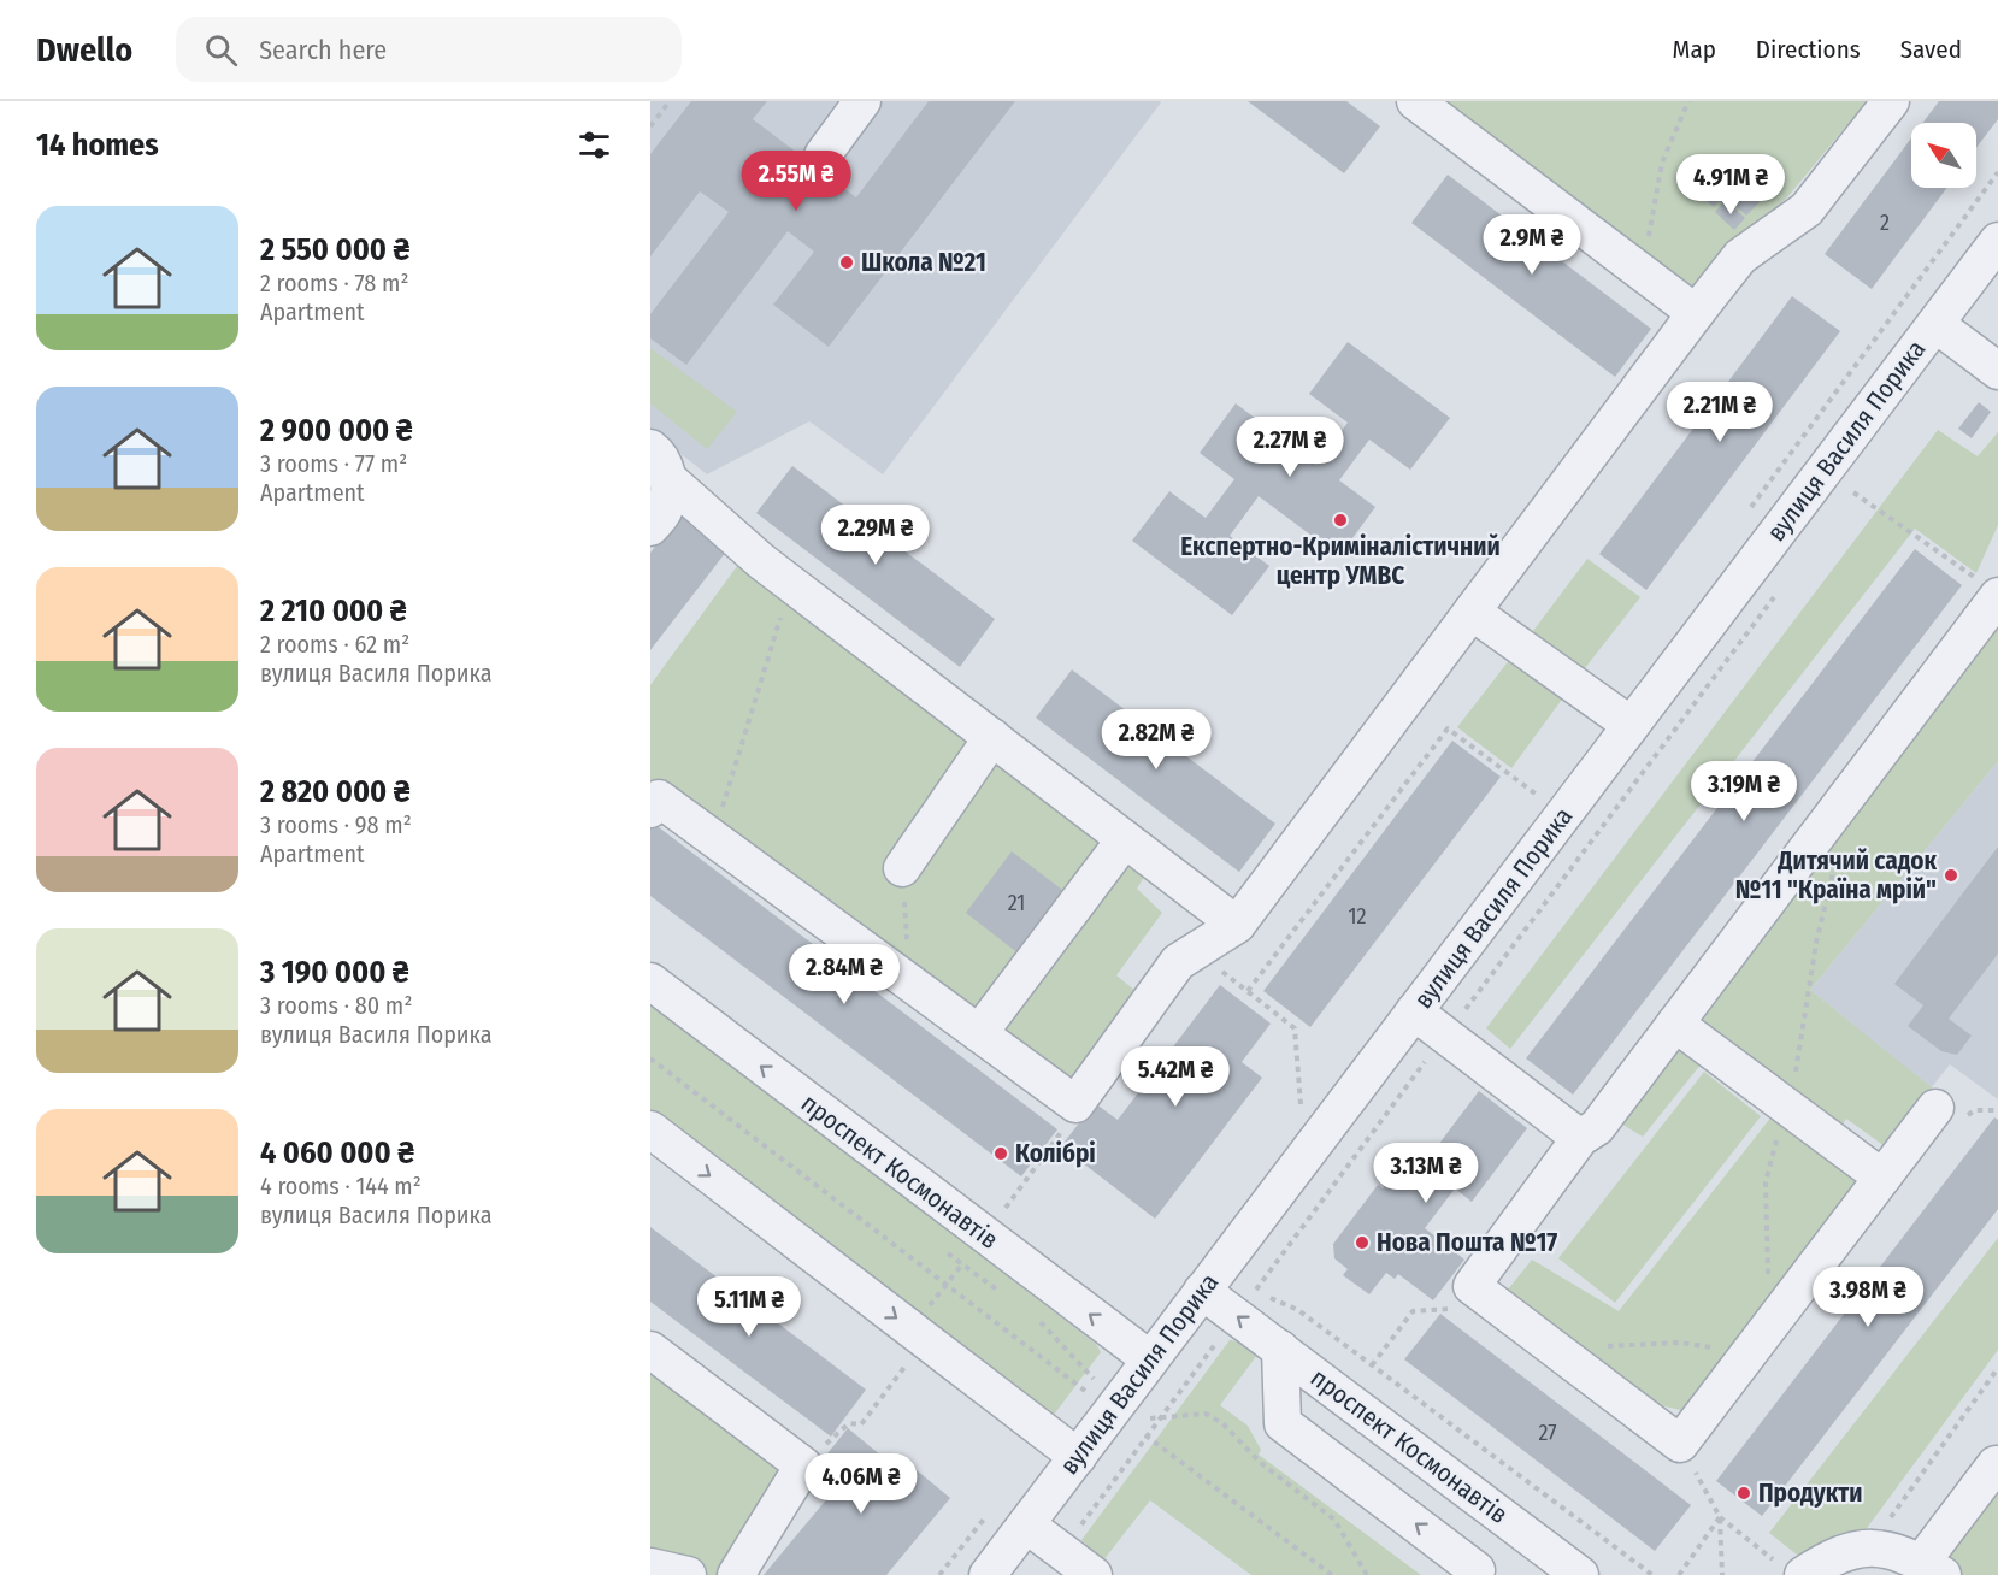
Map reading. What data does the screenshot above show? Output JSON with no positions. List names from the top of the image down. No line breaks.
{"streets":{"street":["вулиця Василя Порика","проспект Космонавтів"]},"crossings":[["вулиця Василя Порика","проспект Космонавтів"]],"places":["Школа №21","Експертно-Криміналістичний центр УМВС","Дитячий садок №11 \"Країна мрій\"","Колібрі","Нова Пошта №17","Продукти"],"house_numbers":["2","21","12","27"],"north":"top left","page":{"header":"Dwello","search":"Search here","nav":["Map","Directions","Saved"],"heading":"14 homes","price":["2.55M ₴","4.91M ₴","2.9M ₴","2.21M ₴","2.27M ₴","2.29M ₴","2.82M ₴","3.19M ₴","2.84M ₴","5.42M ₴","3.13M ₴","3.98M ₴","5.11M ₴","4.06M ₴"],"list":[{"name":"2 550 000 ₴","note":"2 rooms · 78 m² · Apartment"},{"name":"2 900 000 ₴","note":"3 rooms · 77 m² · Apartment"},{"name":"2 210 000 ₴","note":"2 rooms · 62 m² · вулиця Василя Порика"},{"name":"2 820 000 ₴","note":"3 rooms · 98 m² · Apartment"},{"name":"3 190 000 ₴","note":"3 rooms · 80 m² · вулиця Василя Порика"},{"name":"4 060 000 ₴","note":"4 rooms · 144 m² · вулиця Василя Порика"}]}}
